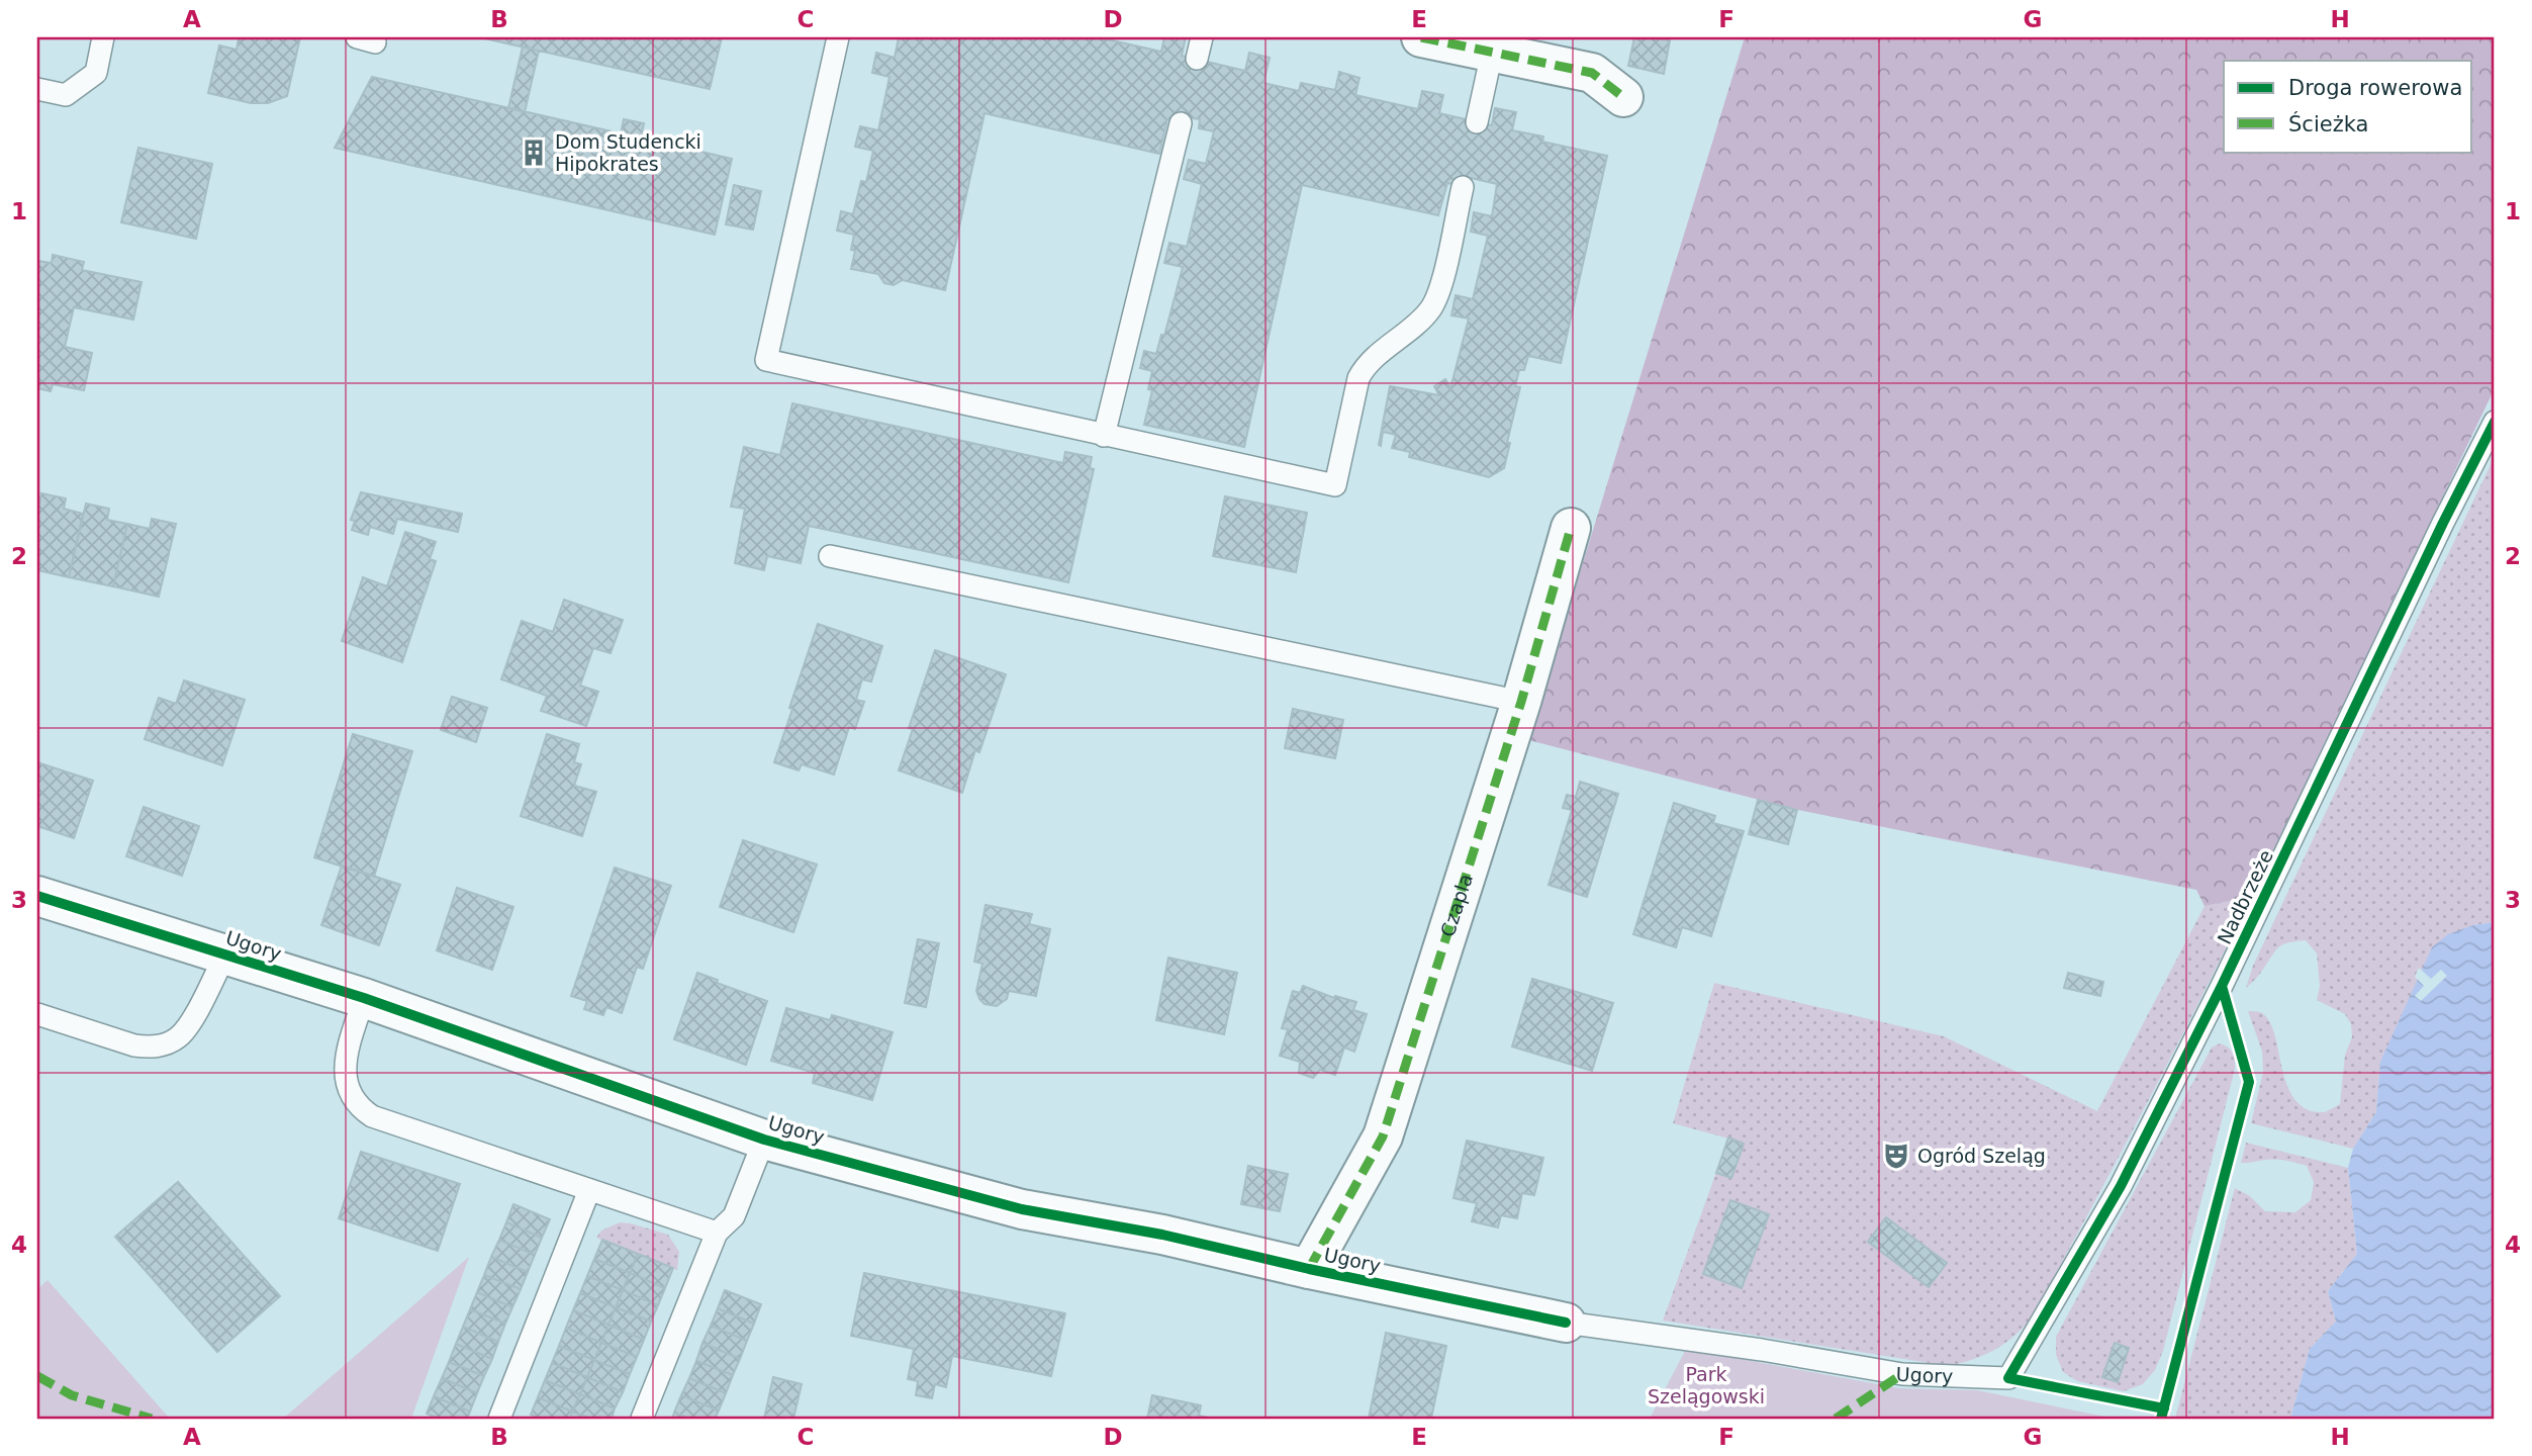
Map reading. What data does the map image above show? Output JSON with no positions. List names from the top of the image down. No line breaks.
{"streets":{"street":["Czapla","Ugory"],"lane":["Nadbrzeże"]},"crossings":[["Nadbrzeże","Ugory"],["Czapla","Ugory"]],"parks":["Park Szelągowski"],"places":{"building":["Dom Studencki Hipokrates"],"theatre":["Ogród Szeląg"]},"legend":["Droga rowerowa","Ścieżka"],"grid":{"columns":["A","B","C","D","E","F","G","H"],"rows":["1","2","3","4"]}}
